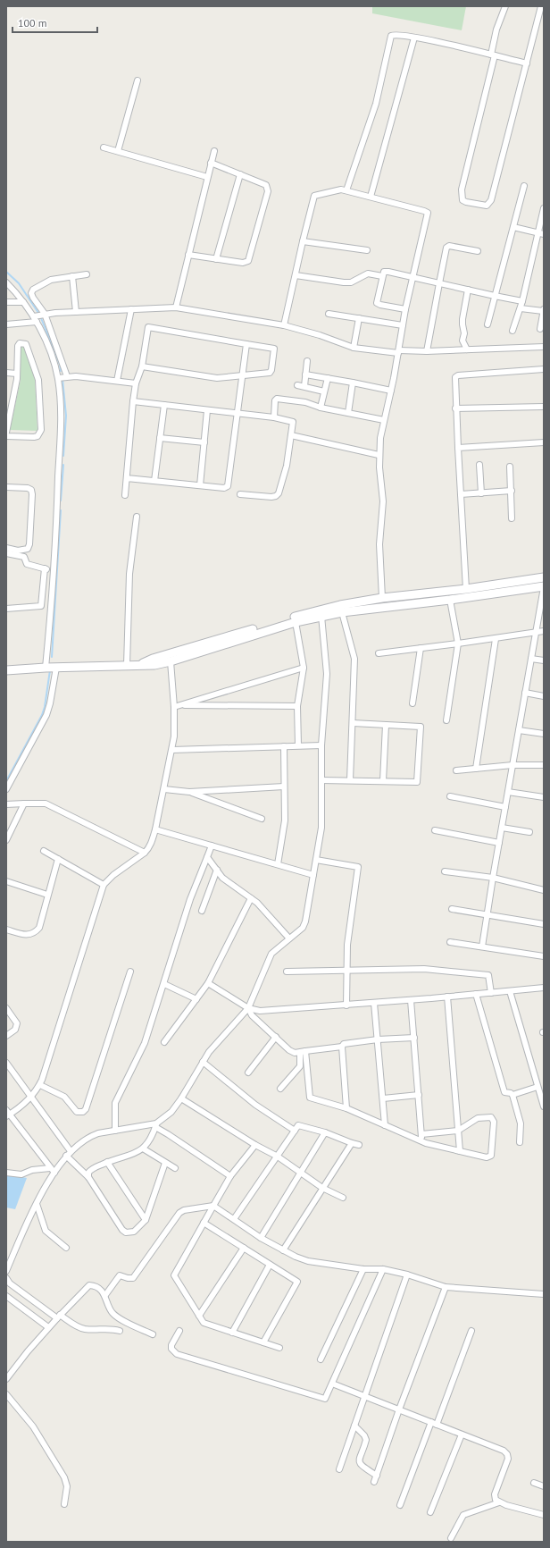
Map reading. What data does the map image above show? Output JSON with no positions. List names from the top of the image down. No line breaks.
{"scale_bar":"100 m"}
